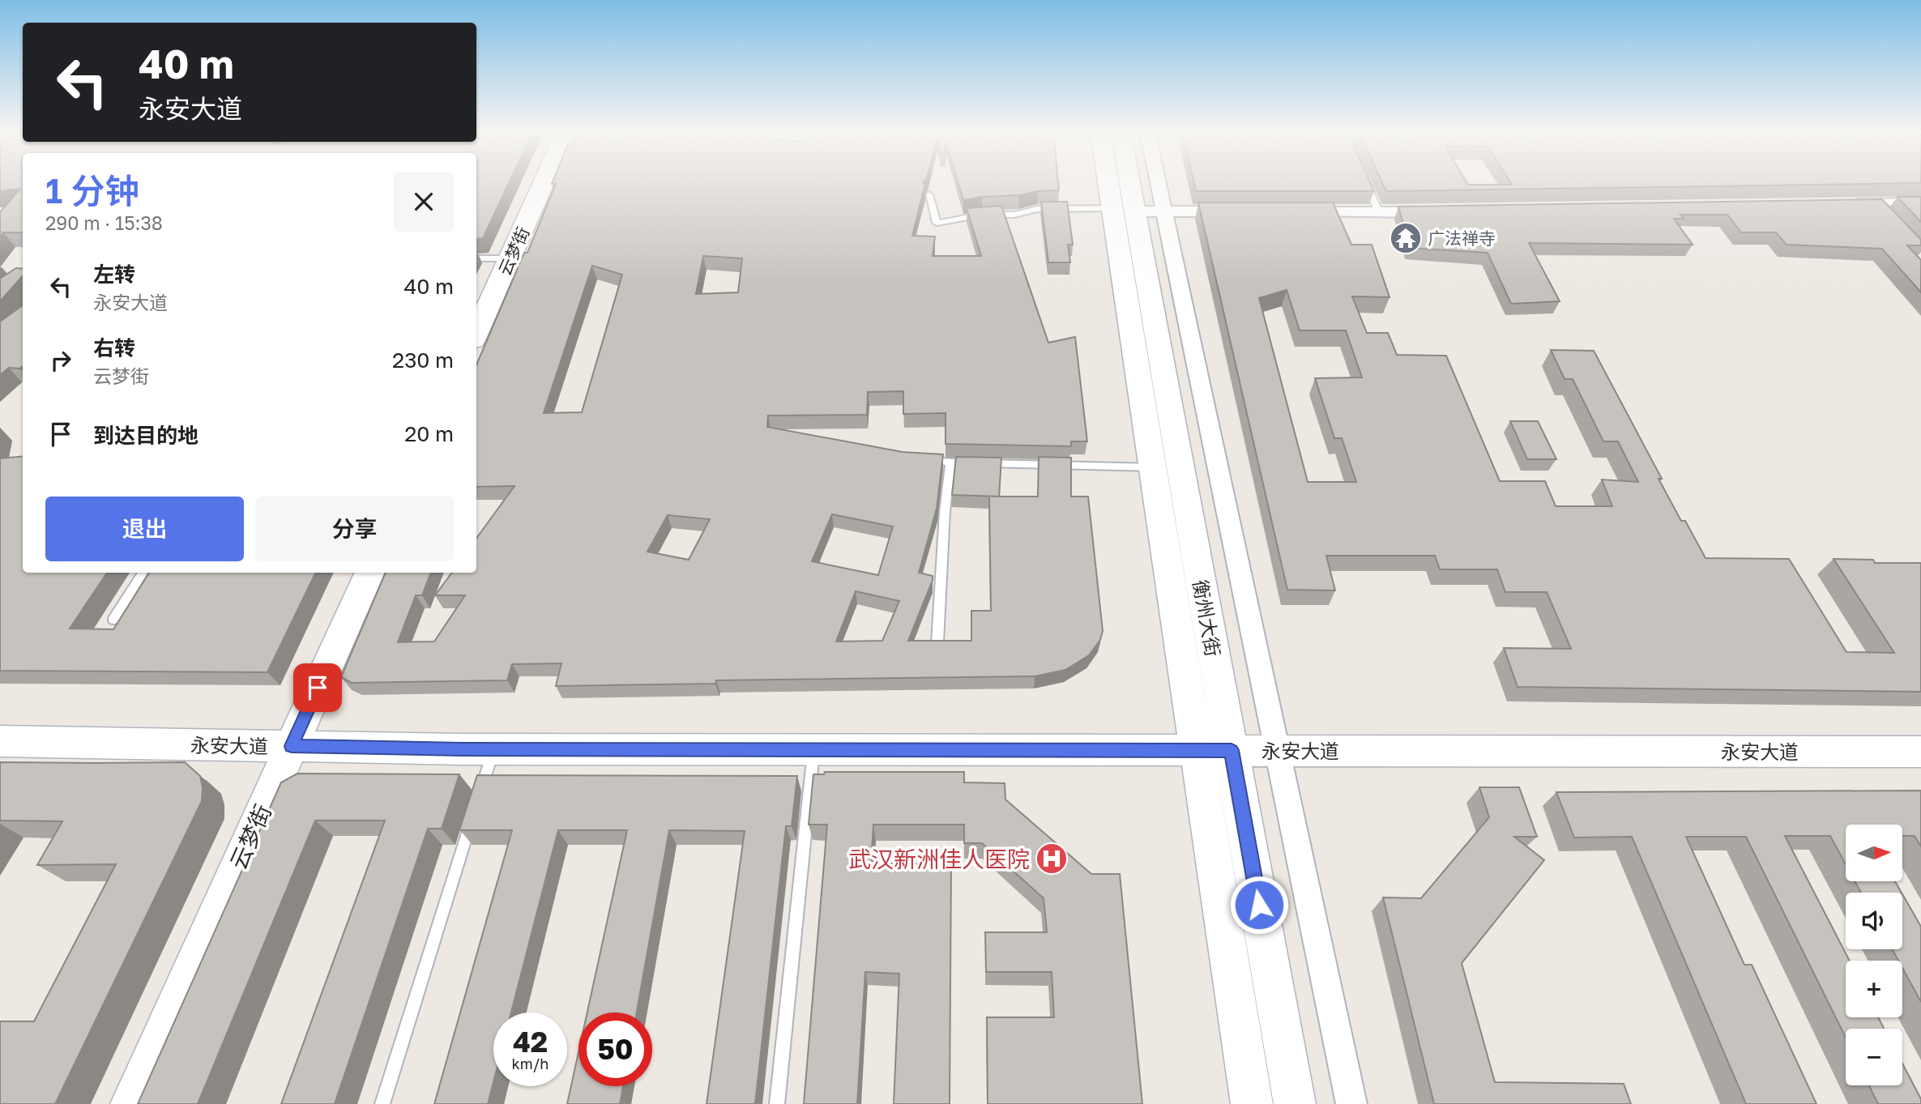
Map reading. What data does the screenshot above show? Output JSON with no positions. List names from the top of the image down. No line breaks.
{"streets":{"street":["云梦街","衡州大街","永安大道"]},"crossings":[["云梦街","永安大道"],["衡州大街","永安大道"]],"places":{"temple":["广法禅寺"],"hospital":["武汉新洲佳人医院"]},"north":"right","page":{"turn":["40 m","永安大道"],"heading":["1 分钟","290 m · 15:38"],"list":[{"name":"左转","note":"永安大道","value":"40 m"},{"name":"右转","note":"云梦街","value":"230 m"},{"name":"到达目的地","value":"20 m"}],"buttons":["退出","分享"],"map_buttons":["+","−"],"speed":"42 km/h","limit":"50"}}
